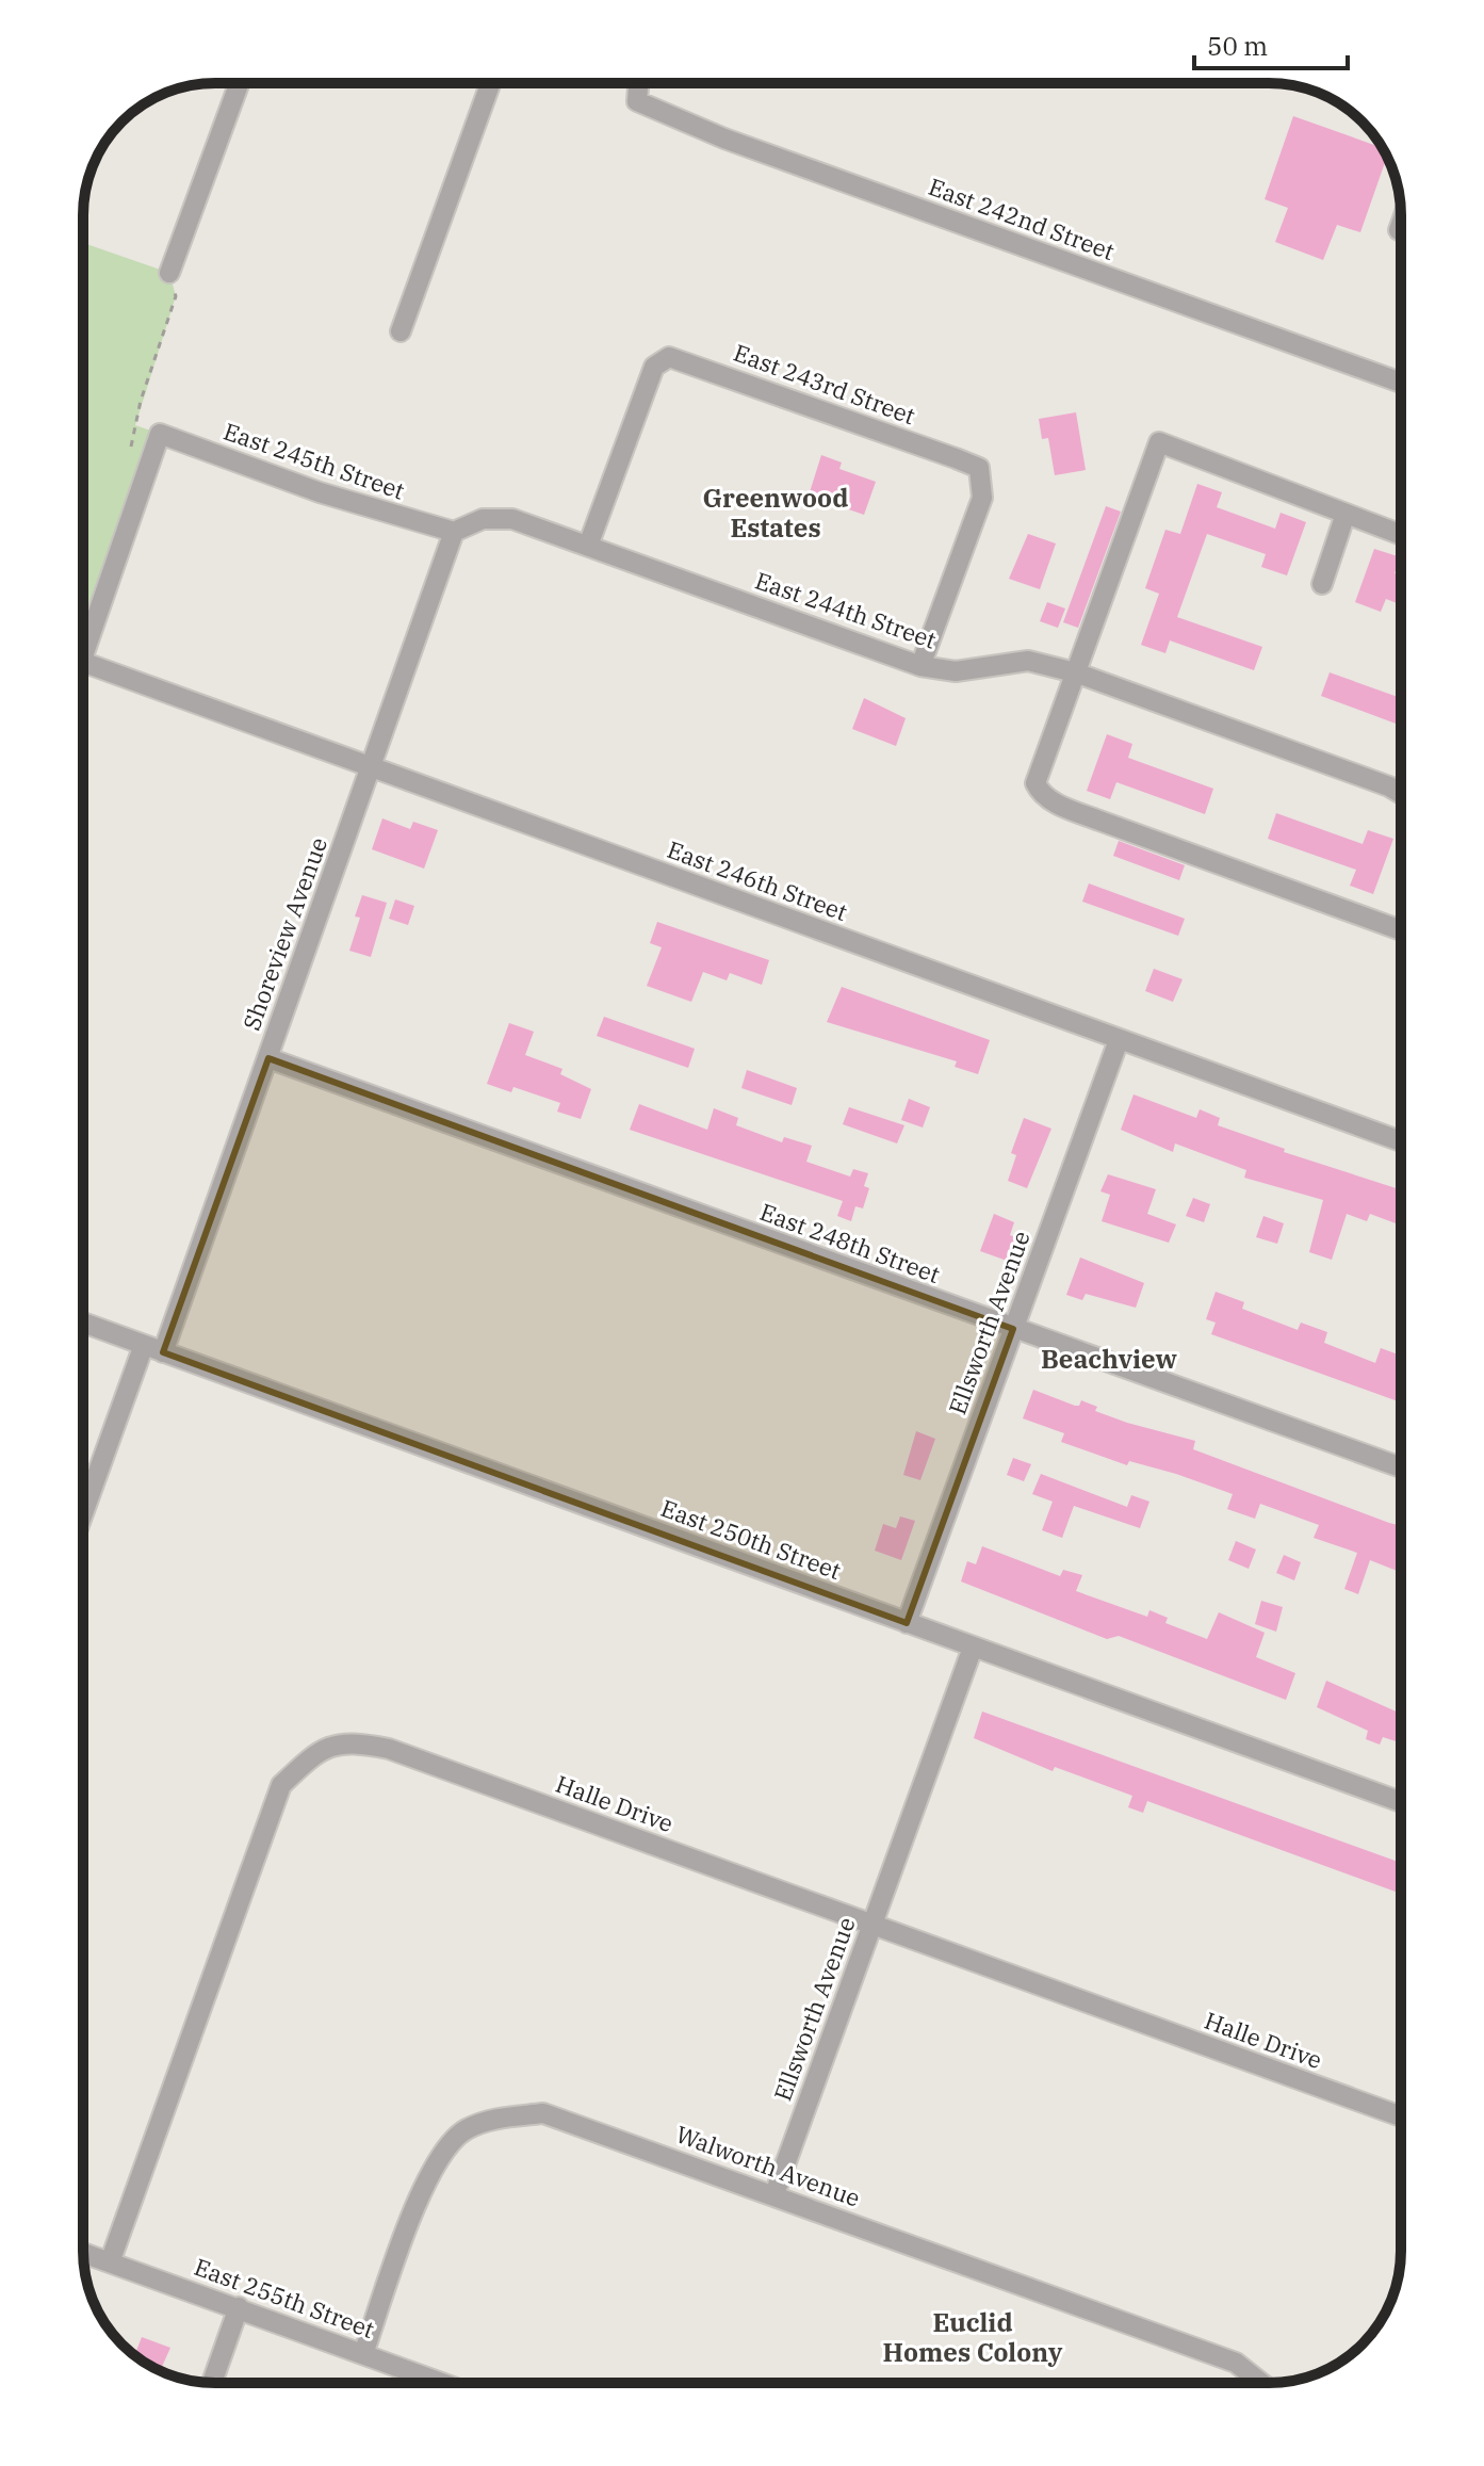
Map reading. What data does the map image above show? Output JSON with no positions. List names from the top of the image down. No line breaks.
{"streets":{"street":["East 242nd Street","East 243rd Street","East 245th Street","East 244th Street","East 246th Street","Shoreview Avenue","East 248th Street","Ellsworth Avenue","East 250th Street","Halle Drive","Walworth Avenue","East 255th Street"]},"crossings":[["East 243rd Street","East 244th Street"],["East 245th Street","East 244th Street"],["East 245th Street","Shoreview Avenue"],["East 244th Street","Shoreview Avenue"],["East 246th Street","Shoreview Avenue"],["East 246th Street","Ellsworth Avenue"],["Shoreview Avenue","East 248th Street"],["Shoreview Avenue","East 250th Street"],["East 248th Street","Ellsworth Avenue"],["Ellsworth Avenue","East 250th Street"],["Ellsworth Avenue","Halle Drive"],["Ellsworth Avenue","Walworth Avenue"],["Halle Drive","East 255th Street"],["Walworth Avenue","East 255th Street"]],"districts":["Greenwood Estates","Beachview","Euclid Homes Colony"],"scale_bar":"50 m"}
